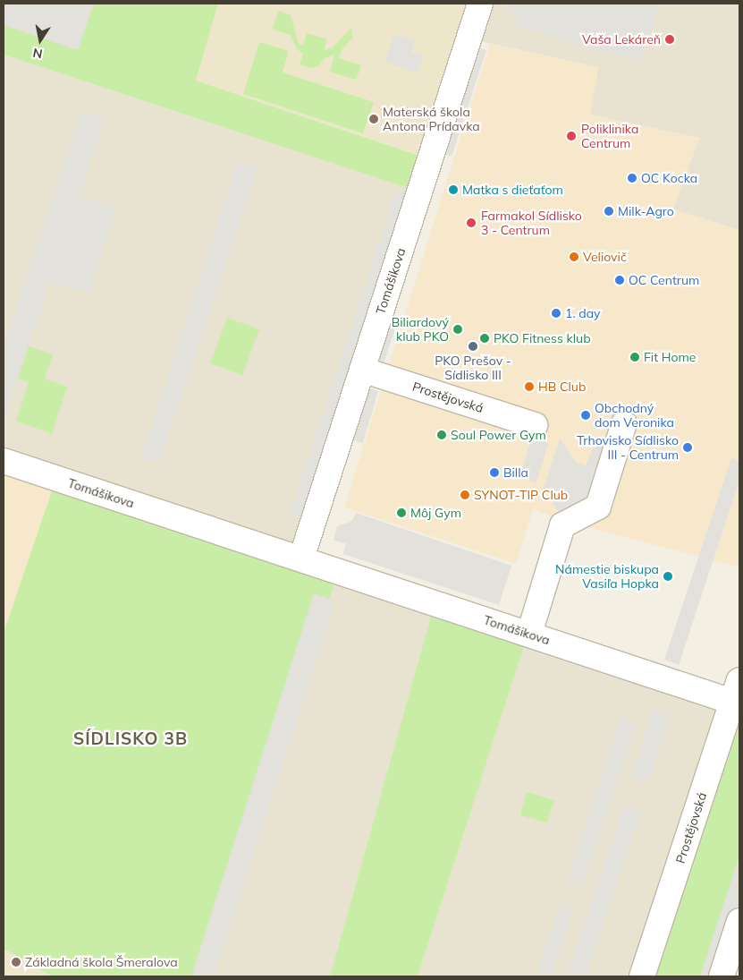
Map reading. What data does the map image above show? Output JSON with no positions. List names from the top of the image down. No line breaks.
{"streets":{"street":["Tomášikova","Prostějovská"]},"crossings":[["Tomášikova","Prostějovská"]],"districts":["SÍDLISKO 3B"],"places":["Vaša Lekáreň","Materská škola Antona Prídavka","Poliklinika Centrum","OC Kocka","Matka s dieťaťom","Milk-Agro","Farmakol Sídlisko 3 - Centrum","Veliovič","OC Centrum","1. day","Biliardový klub PKO","PKO Fitness klub","PKO Prešov - Sídlisko III","Fit Home","HB Club","Obchodný dom Veronika","Soul Power Gym","Trhovisko Sídlisko III - Centrum","Billa","SYNOT-TIP Club","Môj Gym","Námestie biskupa Vasiľa Hopka","Základná škola Šmeralova"],"north":"bottom"}
